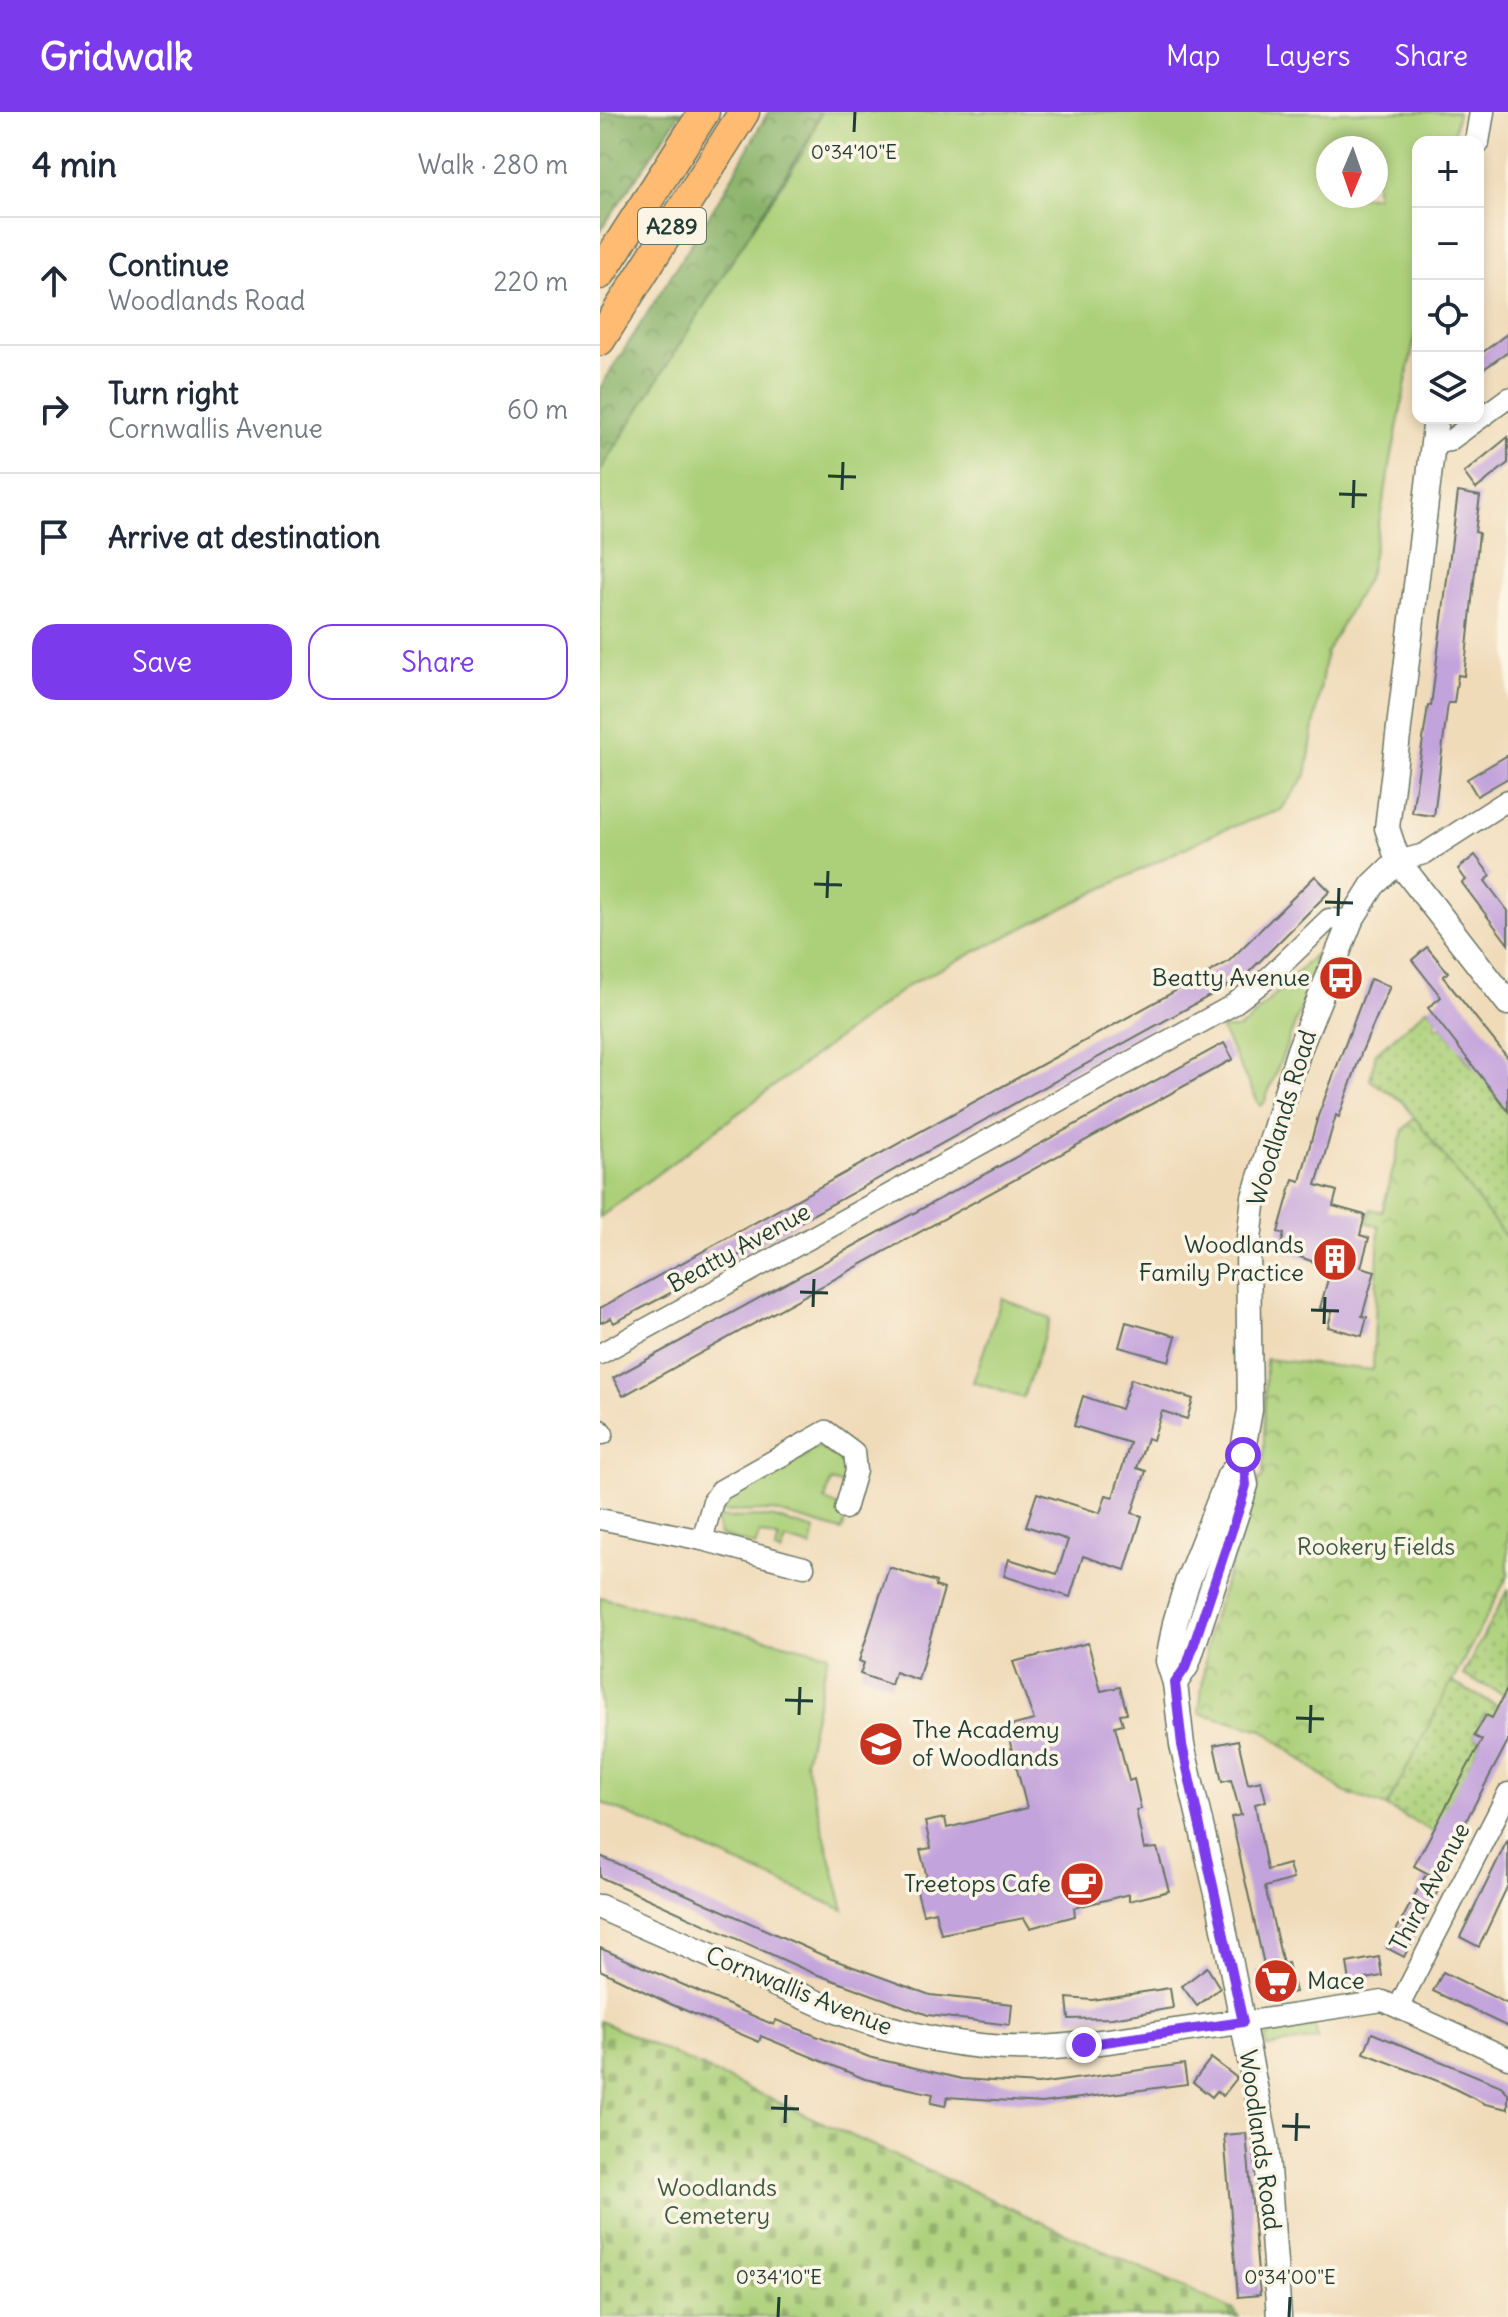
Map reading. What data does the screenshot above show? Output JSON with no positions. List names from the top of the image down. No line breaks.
{"streets":{"main road":["A289"],"street":["Woodlands Road","Beatty Avenue","Third Avenue","Cornwallis Avenue"]},"crossings":[["Woodlands Road","Beatty Avenue"],["Woodlands Road","Cornwallis Avenue"]],"parks":["Rookery Fields","Woodlands Cemetery"],"places":{"bus stop":["Beatty Avenue"],"building":["Woodlands Family Practice"],"school or university":["The Academy of Woodlands"],"cafe":["Treetops Cafe"],"supermarket":["Mace"]},"north":"bottom","page":{"header":"Gridwalk","nav":["Map","Layers","Share"],"heading":["4 min","Walk · 280 m"],"map_buttons":["+","−"],"list":[["Continue","Woodlands Road","220 m"],["Turn right","Cornwallis Avenue","60 m"],"Arrive at destination"],"buttons":["Save","Share"]},"coordinates":["0°34'10\"E","0°34'00\"E"]}
